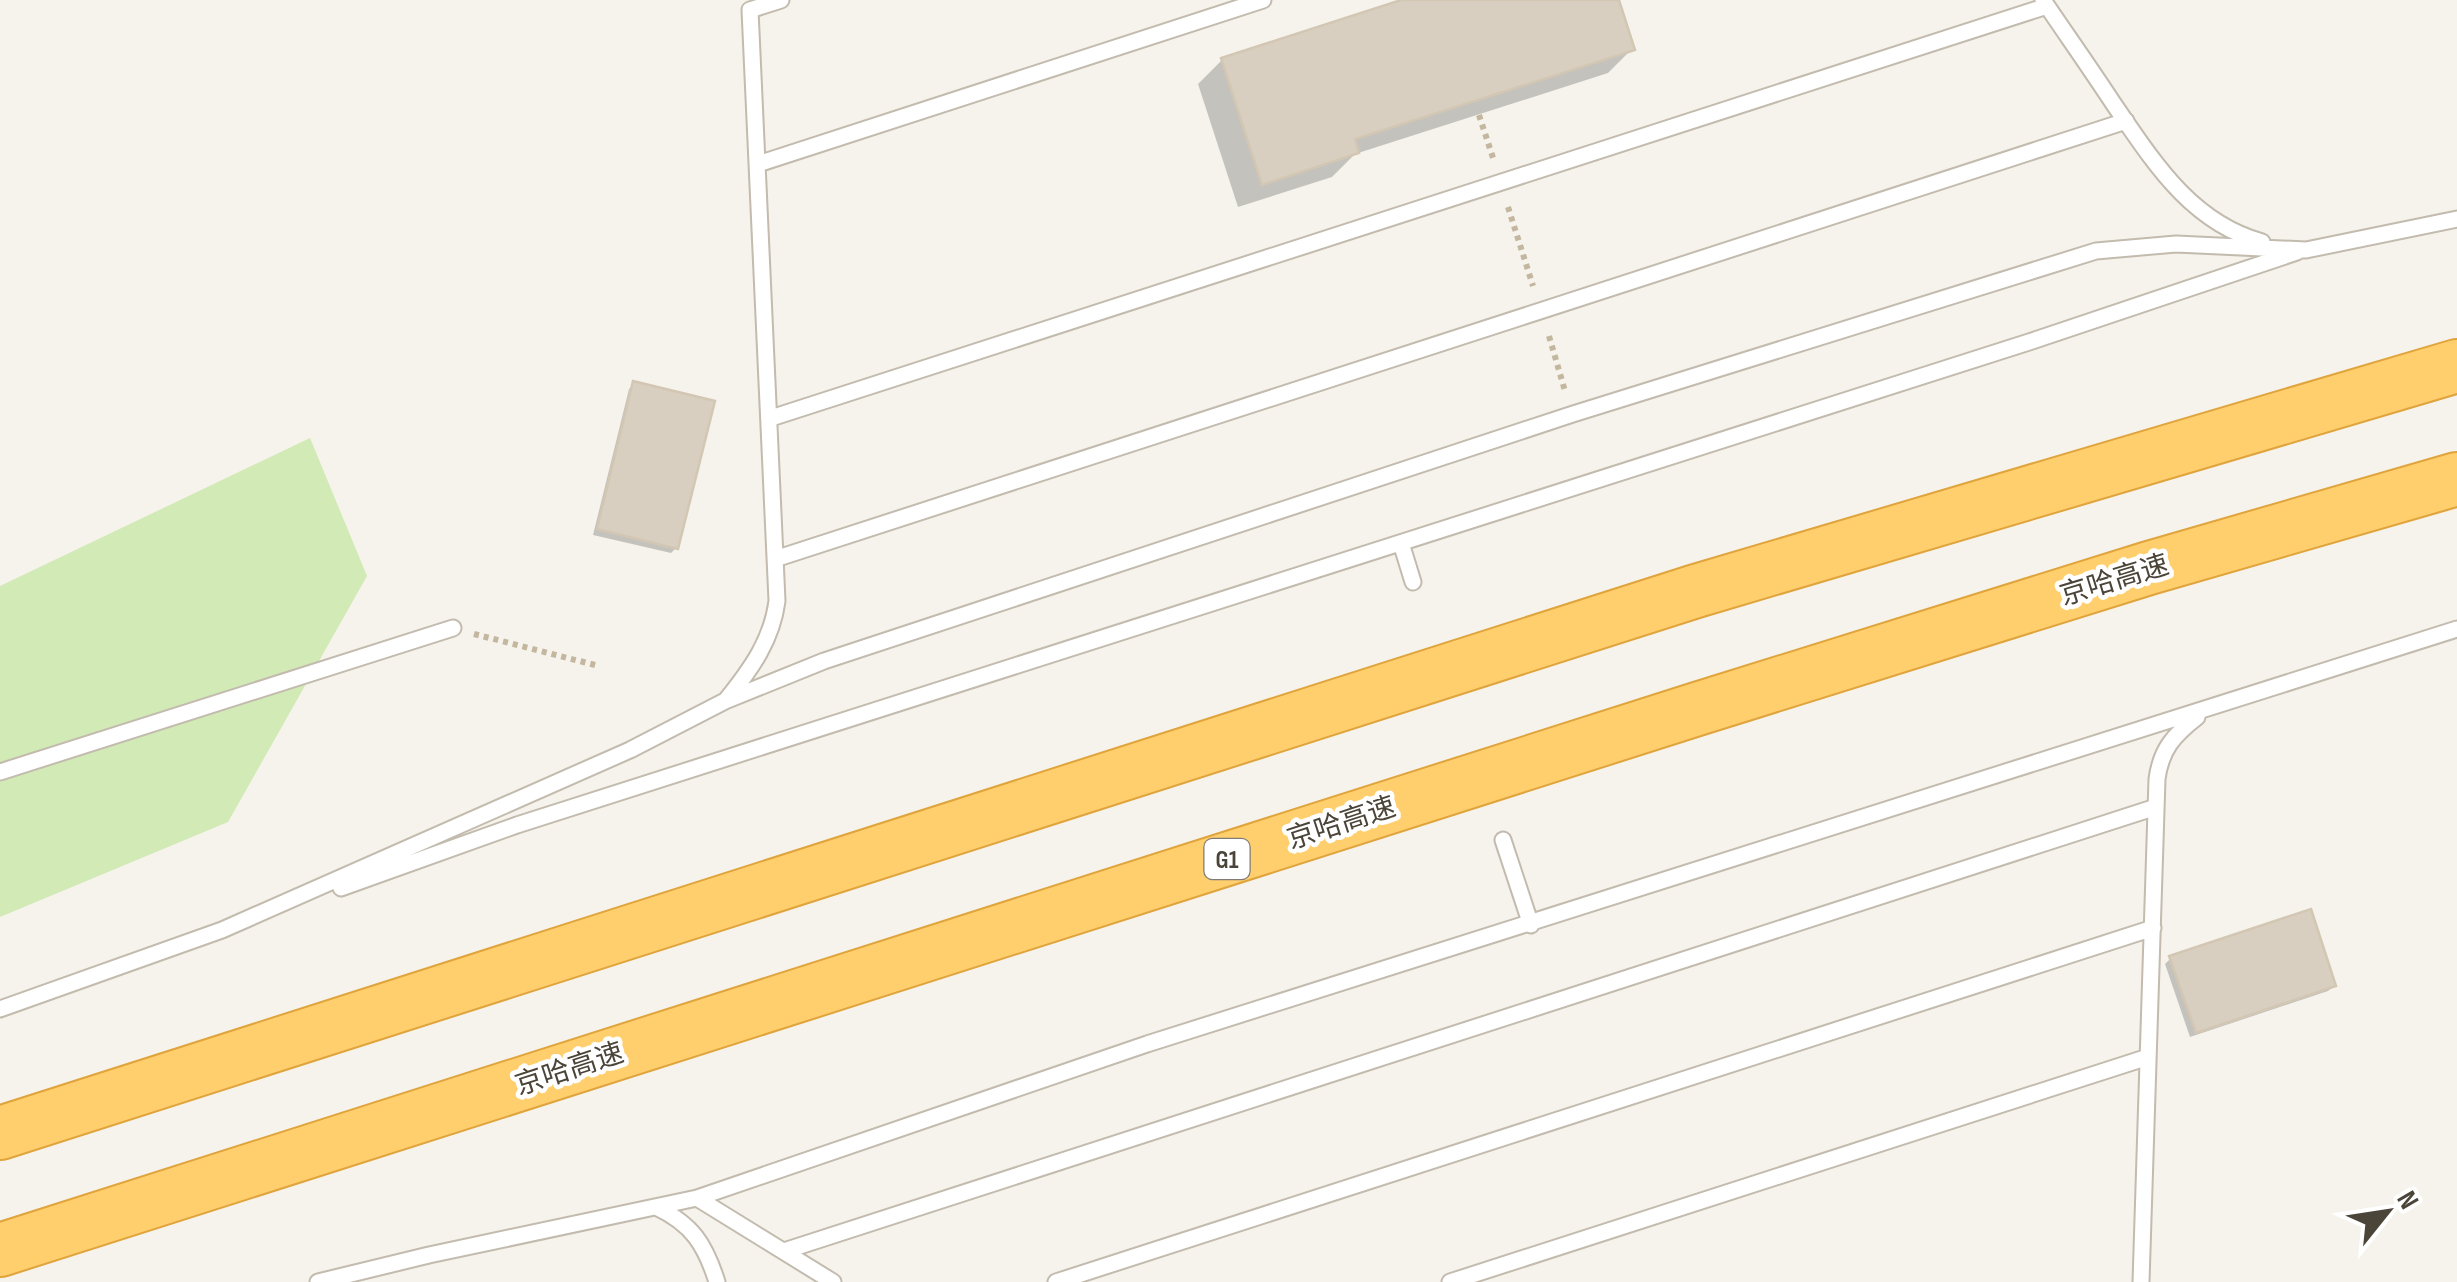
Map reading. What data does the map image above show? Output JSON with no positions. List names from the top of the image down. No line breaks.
{"streets":{"highway":["京哈高速","G1"]},"north":"top right"}
